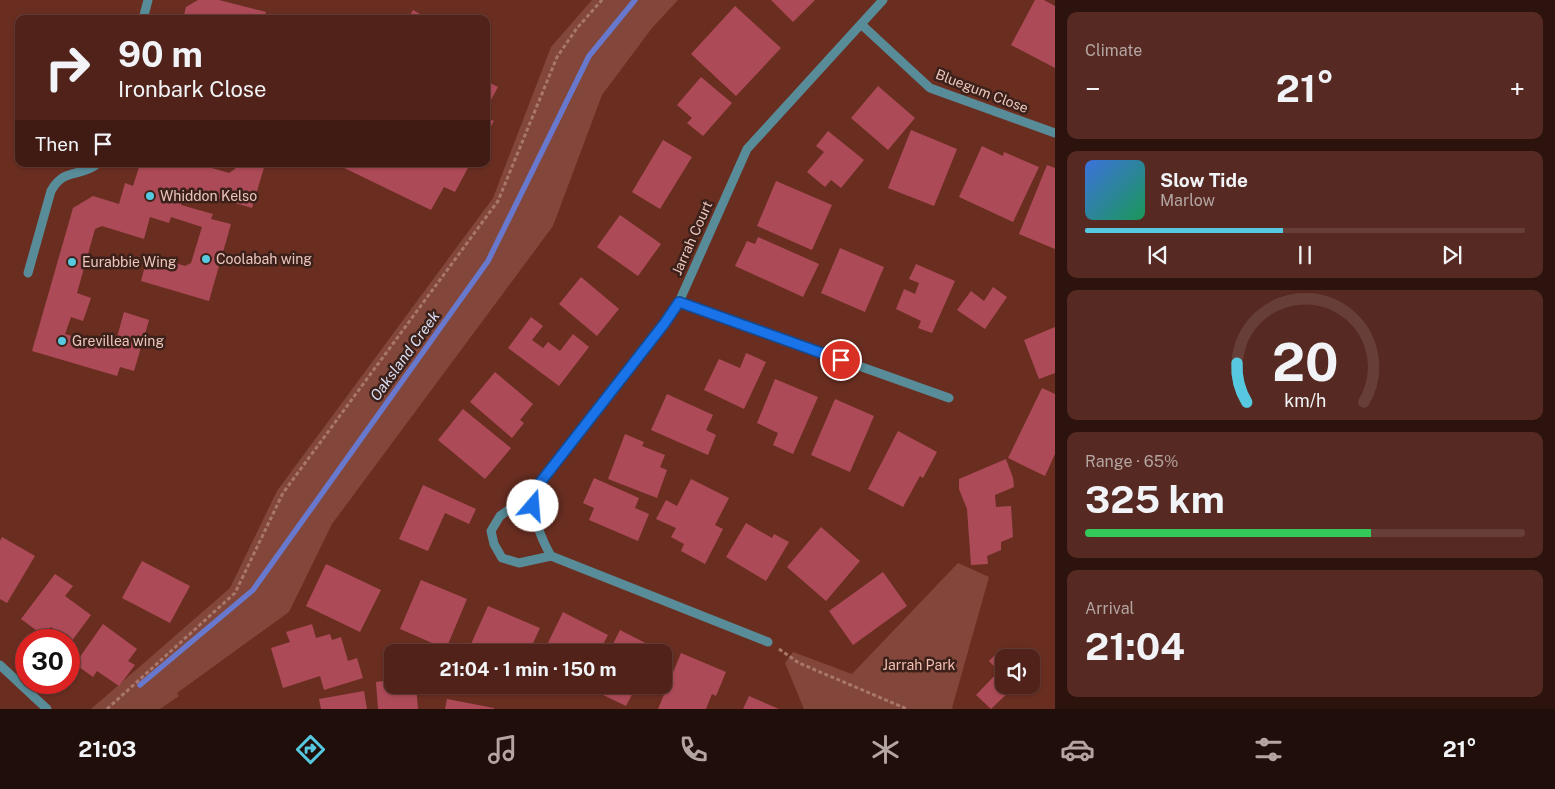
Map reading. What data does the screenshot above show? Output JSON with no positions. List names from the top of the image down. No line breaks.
{"streets":{"street":["Bluegum Close","Jarrah Court"]},"crossings":[["Bluegum Close","Jarrah Court"]],"water":["Oaksland Creek"],"parks":["Jarrah Park"],"places":["Whiddon Kelso","Coolabah wing","Eurabbie Wing","Grevillea wing"],"page":{"tile":["Climate",["Range · 65%","325 km"],["Arrival","21:04"]],"turn":["90 m","Ironbark Close"],"heat":["−","21°","+"],"then":"Then","song":["Slow Tide","Marlow"],"limit":"30","trip":"21:04 · 1 min · 150 m","tabs":["21:03","21°"],"gauge":["20","km/h"]}}
